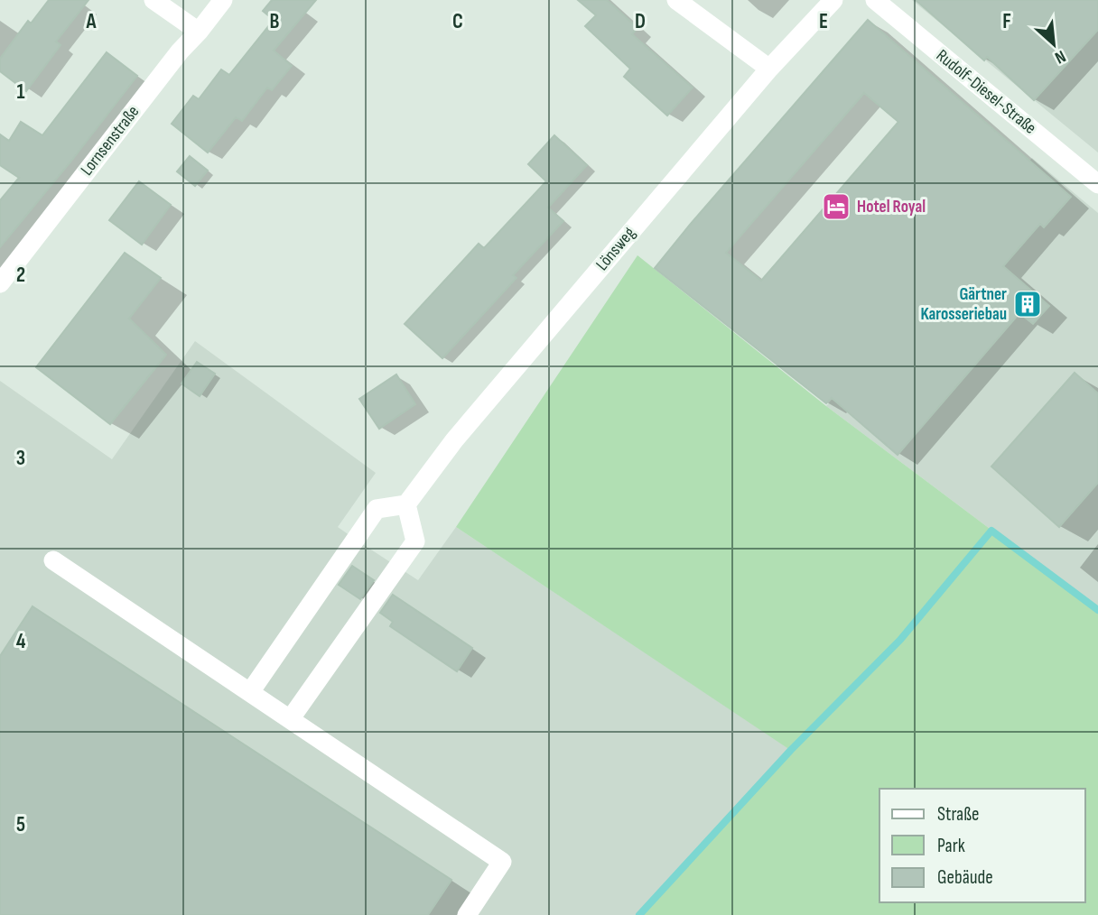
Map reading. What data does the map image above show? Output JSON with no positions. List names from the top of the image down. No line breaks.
{"streets":{"street":["Rudolf-Diesel-Straße","Lornsenstraße","Lönsweg"]},"places":{"hotel":["Hotel Royal"],"building":["Gärtner Karosseriebau"]},"legend":["Straße","Park","Gebäude"],"north":"bottom right","grid":{"columns":["A","B","C","D","E","F"],"rows":["1","2","3","4","5"]}}
